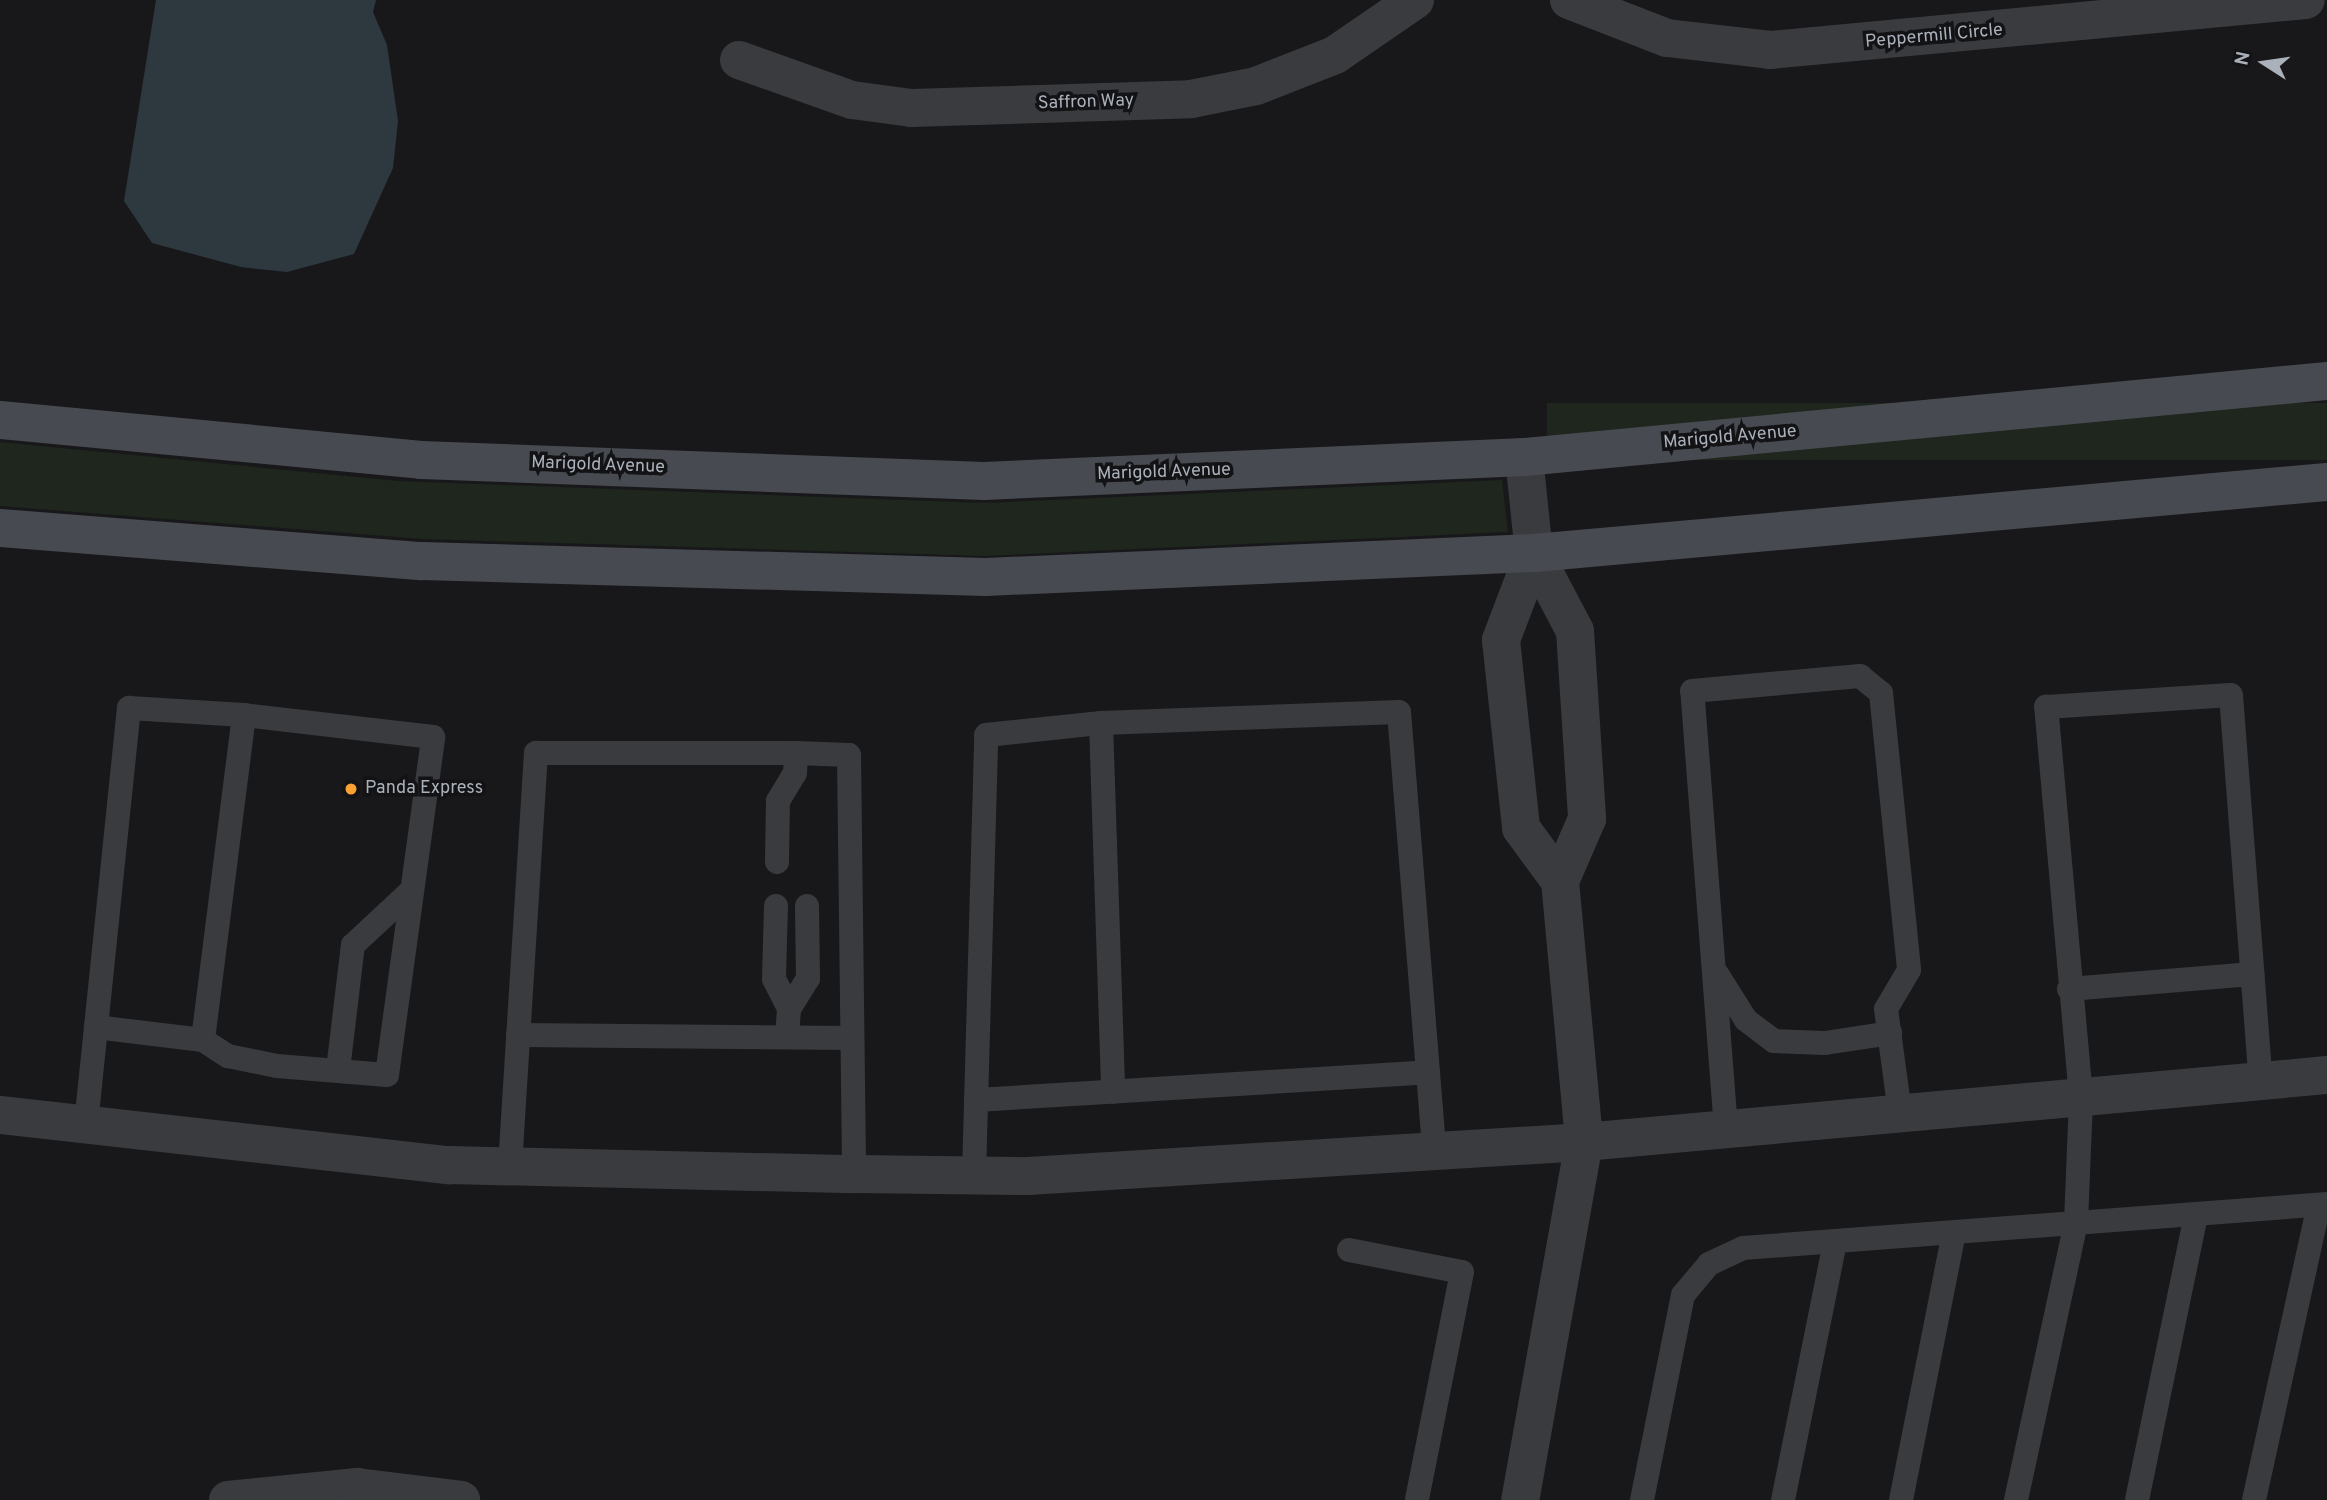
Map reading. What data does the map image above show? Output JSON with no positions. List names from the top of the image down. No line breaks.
{"streets":{"main road":["Marigold Avenue"],"street":["Peppermill Circle","Saffron Way"]},"places":["Panda Express"],"north":"left"}
